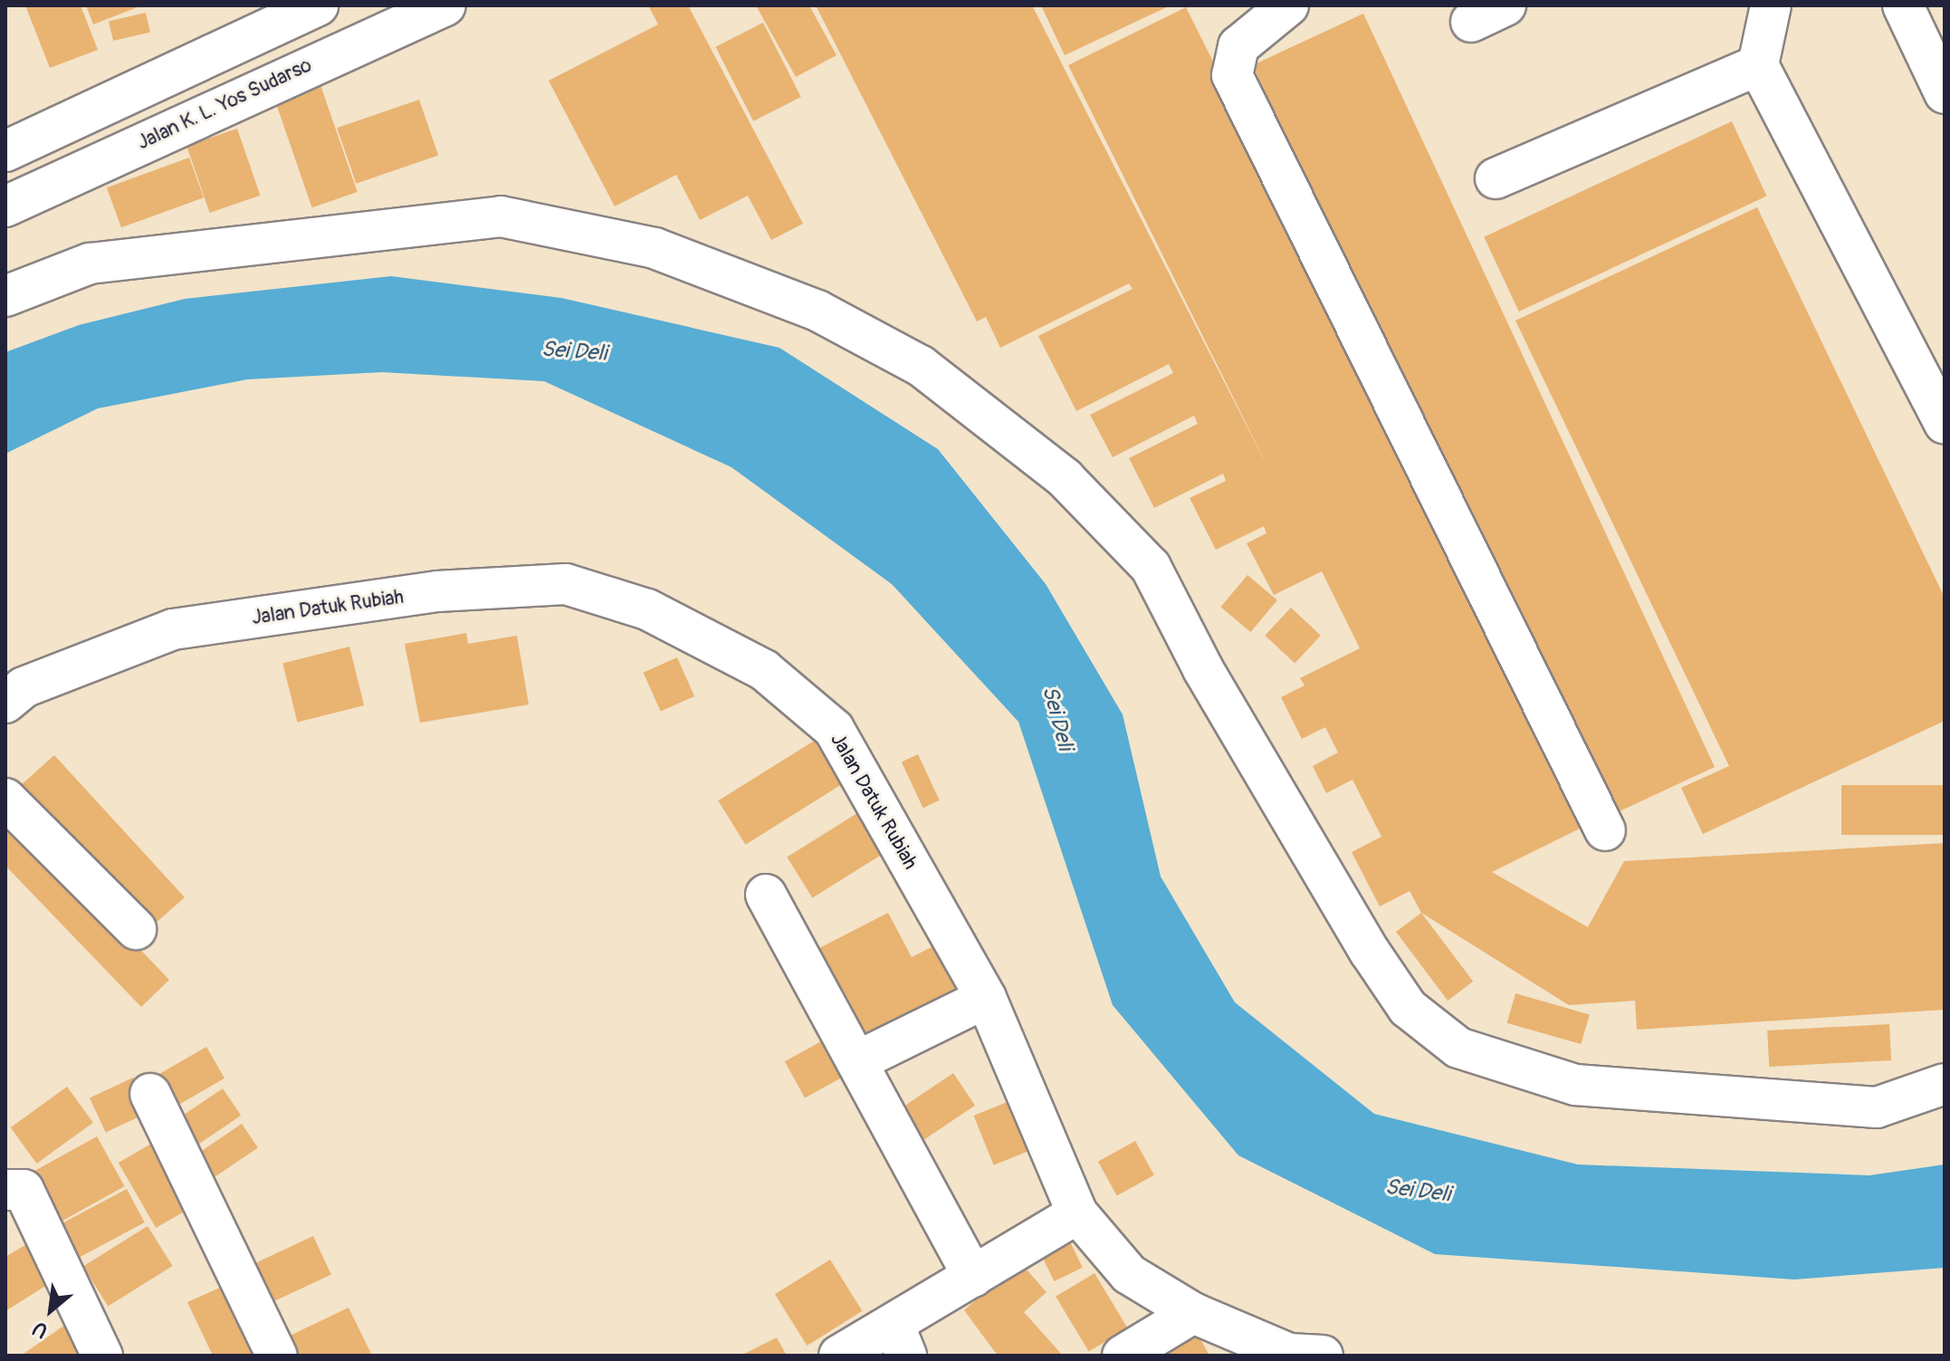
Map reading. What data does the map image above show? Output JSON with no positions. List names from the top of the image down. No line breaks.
{"streets":{"main road":["Jalan K. L. Yos Sudarso","Jalan Datuk Rubiah"]},"water":["Sei Deli"],"north":"bottom left"}
